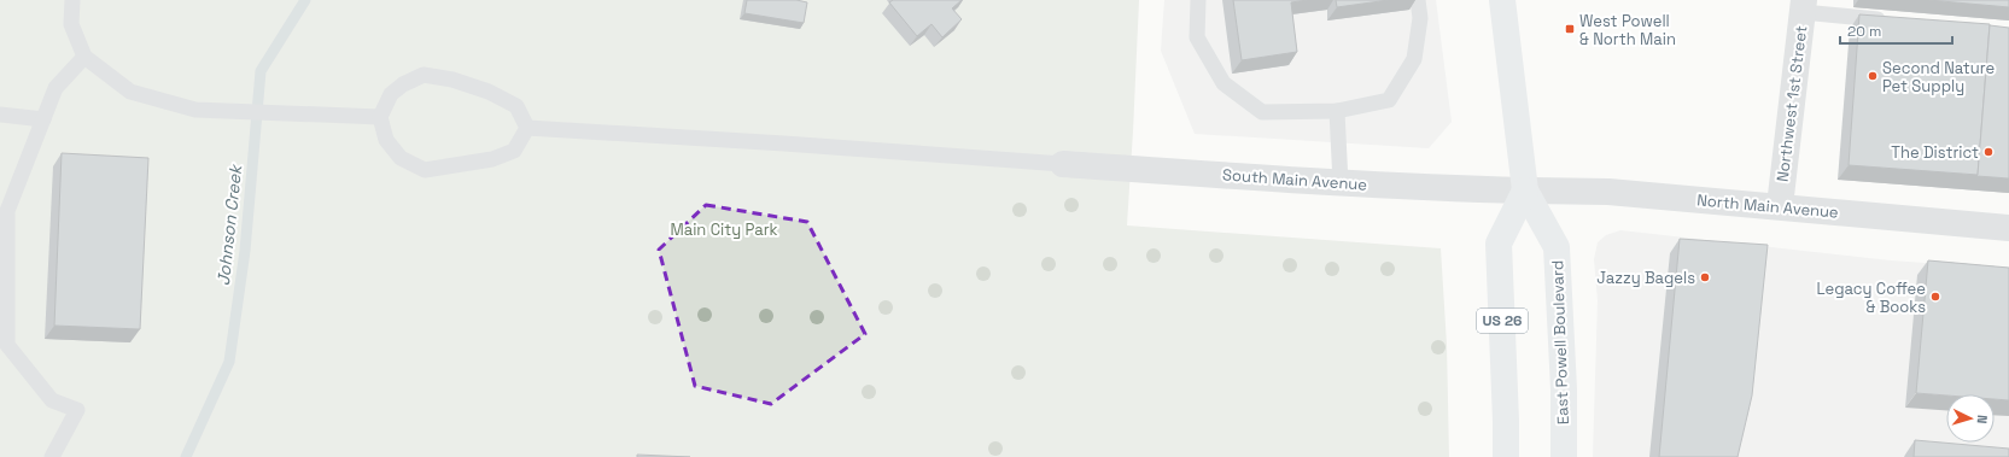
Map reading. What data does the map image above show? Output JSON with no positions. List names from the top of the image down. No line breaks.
{"streets":{"main road":["US 26","East Powell Boulevard"],"street":["Northwest 1st Street","South Main Avenue","North Main Avenue"]},"crossings":[["Northwest 1st Street","North Main Avenue"],["South Main Avenue","North Main Avenue"],["South Main Avenue","US 26"],["South Main Avenue","East Powell Boulevard"],["North Main Avenue","US 26"],["North Main Avenue","East Powell Boulevard"],["US 26","East Powell Boulevard"]],"water":["Johnson Creek"],"parks":["Main City Park"],"places":{"transit":["West Powell & North Main"],"other":["Second Nature Pet Supply","The District","Jazzy Bagels","Legacy Coffee & Books"]},"scale_bar":"20 m","north":"right"}
